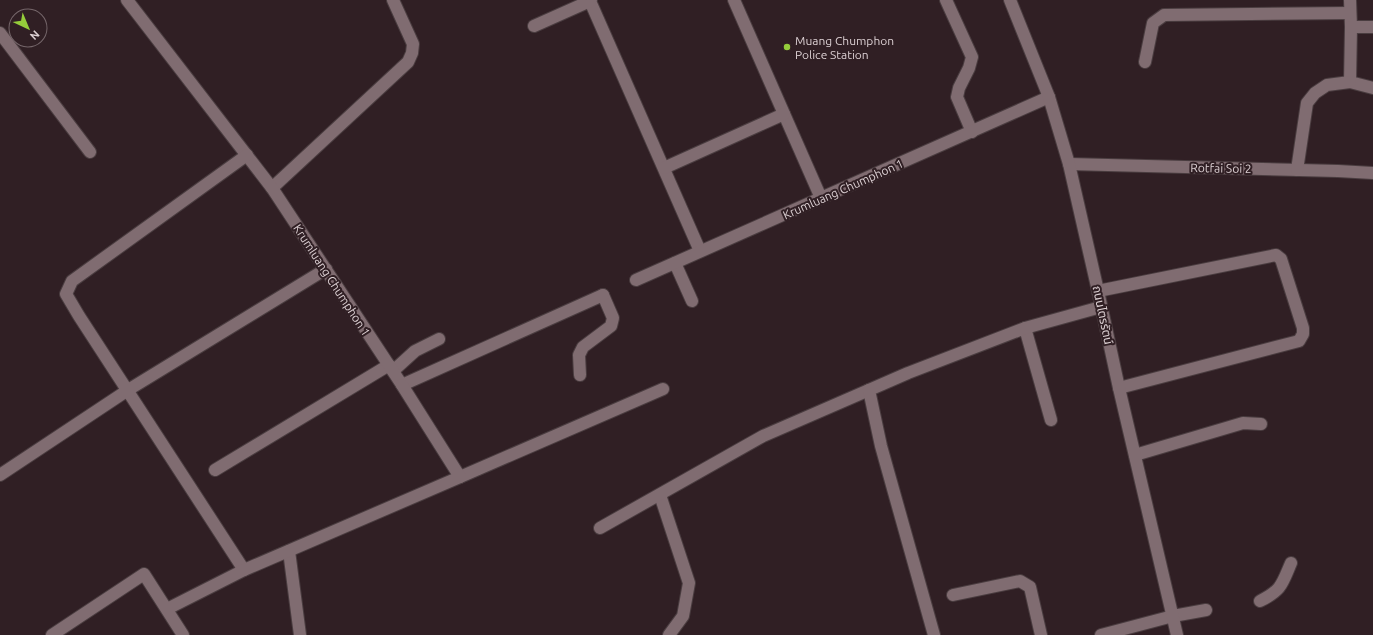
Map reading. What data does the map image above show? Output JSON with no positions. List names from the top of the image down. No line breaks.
{"streets":{"street":["Rotfai Soi 2","Krumluang Chumphon 1","ถนนไตรรัตน์"]},"crossings":[["Rotfai Soi 2","ถนนไตรรัตน์"],["Krumluang Chumphon 1","ถนนไตรรัตน์"]],"places":["Muang Chumphon Police Station"],"north":"bottom right"}
